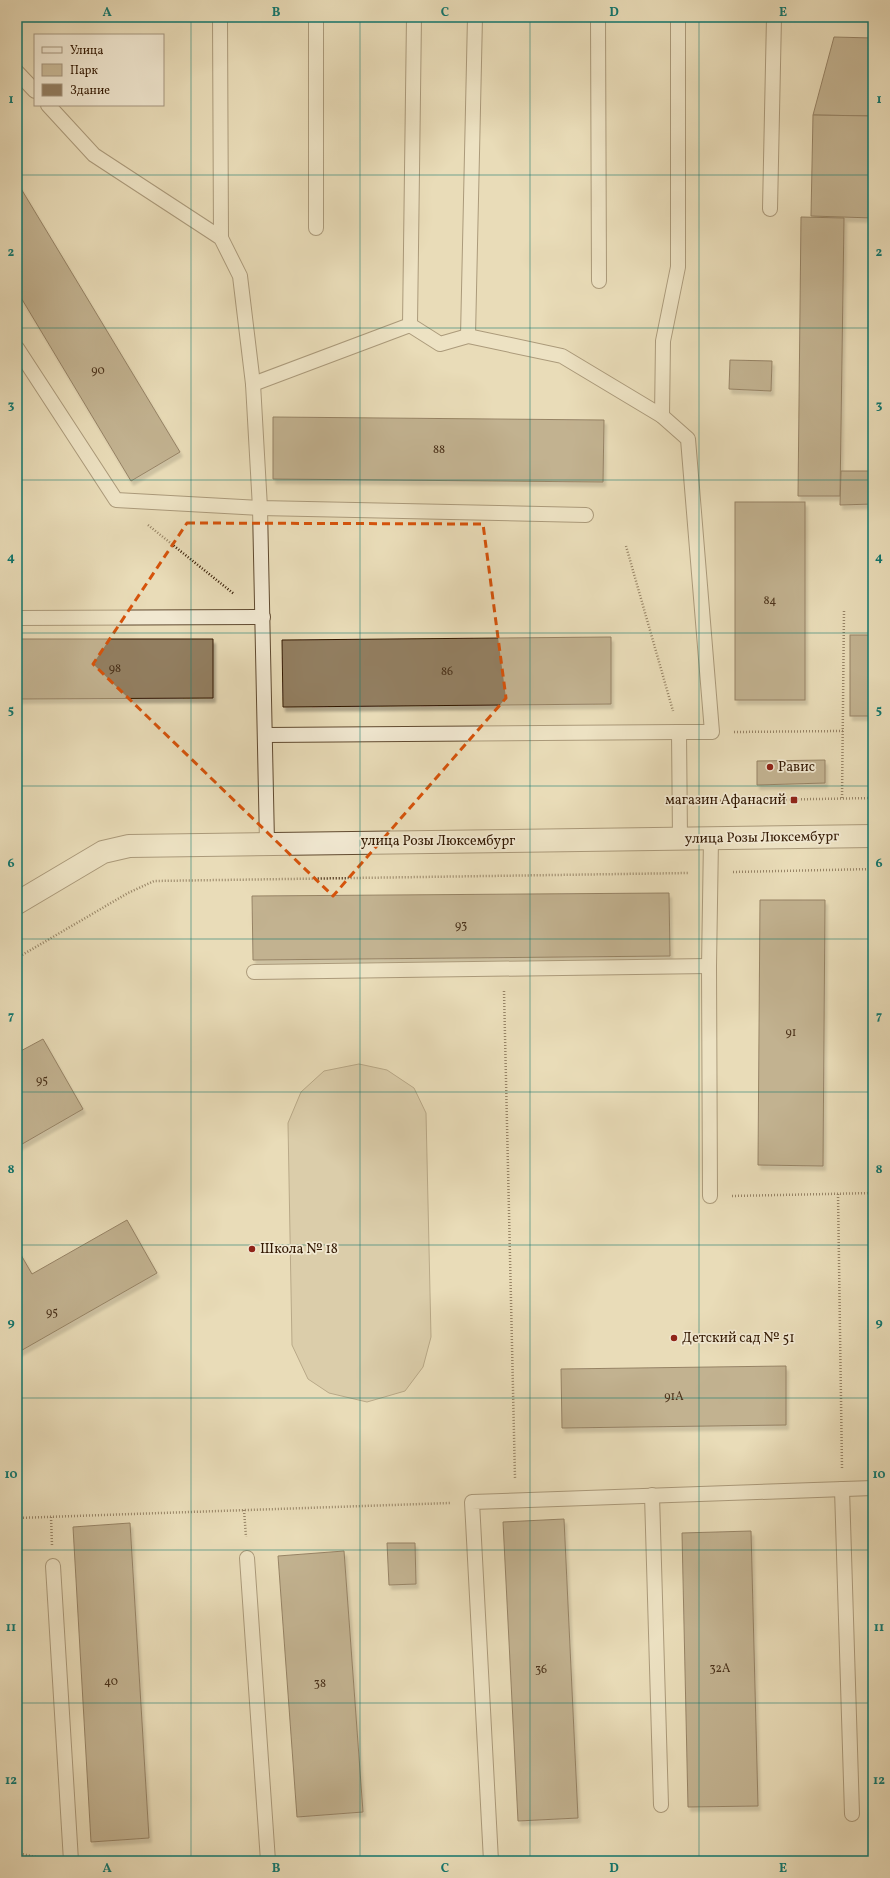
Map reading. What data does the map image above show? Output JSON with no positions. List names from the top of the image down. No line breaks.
{"streets":{"street":["улица Розы Люксембург"]},"places":{"other":["Равис","Школа № 18","Детский сад № 51"],"transit":["магазин Афанасий"]},"house_numbers":["90","88","84","98","86","93","91","95","95","91А","32А","36","40","38"],"legend":["Улица","Парк","Здание"],"grid":{"columns":["A","B","C","D","E"],"rows":["1","2","3","4","5","6","7","8","9","10","11","12"]}}
